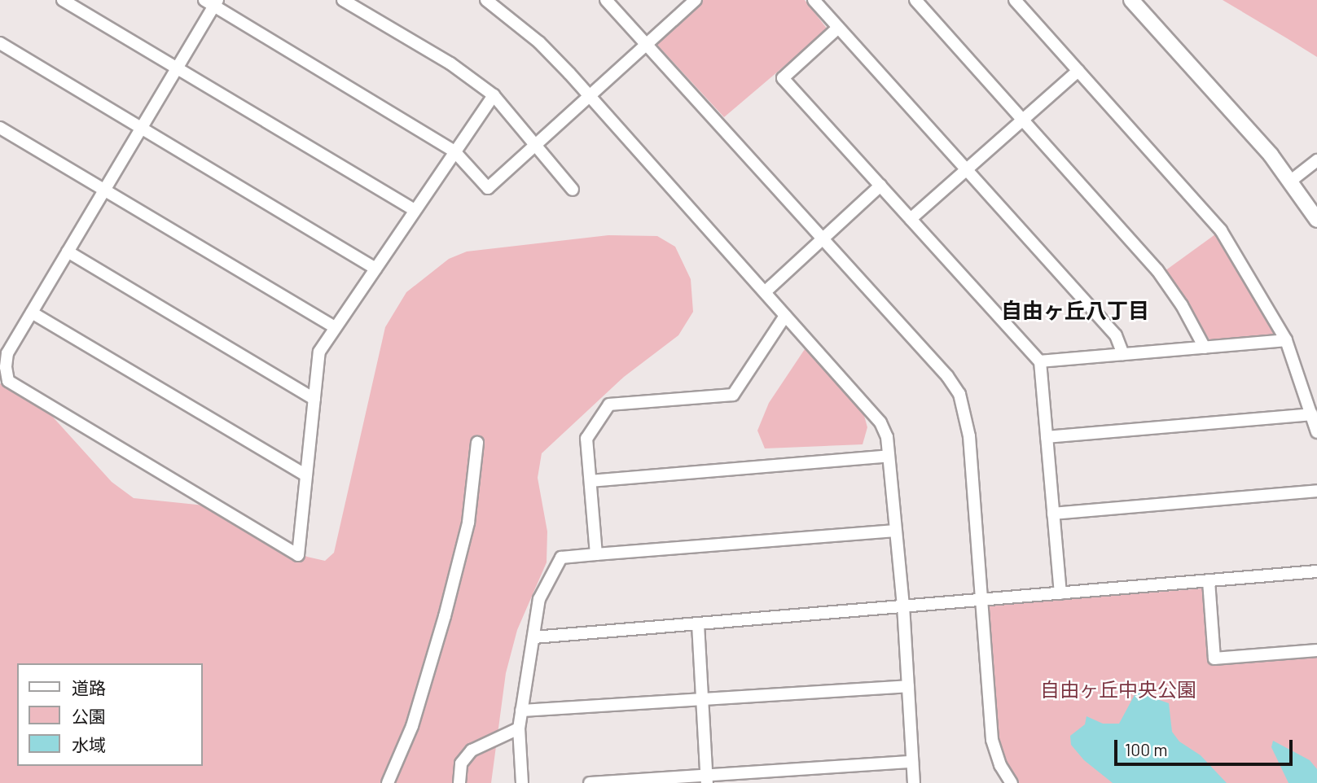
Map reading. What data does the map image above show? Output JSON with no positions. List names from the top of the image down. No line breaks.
{"districts":["自由ヶ丘八丁目"],"parks":["自由ヶ丘中央公園"],"legend":["道路","公園","水域"],"scale_bar":"100 m"}
